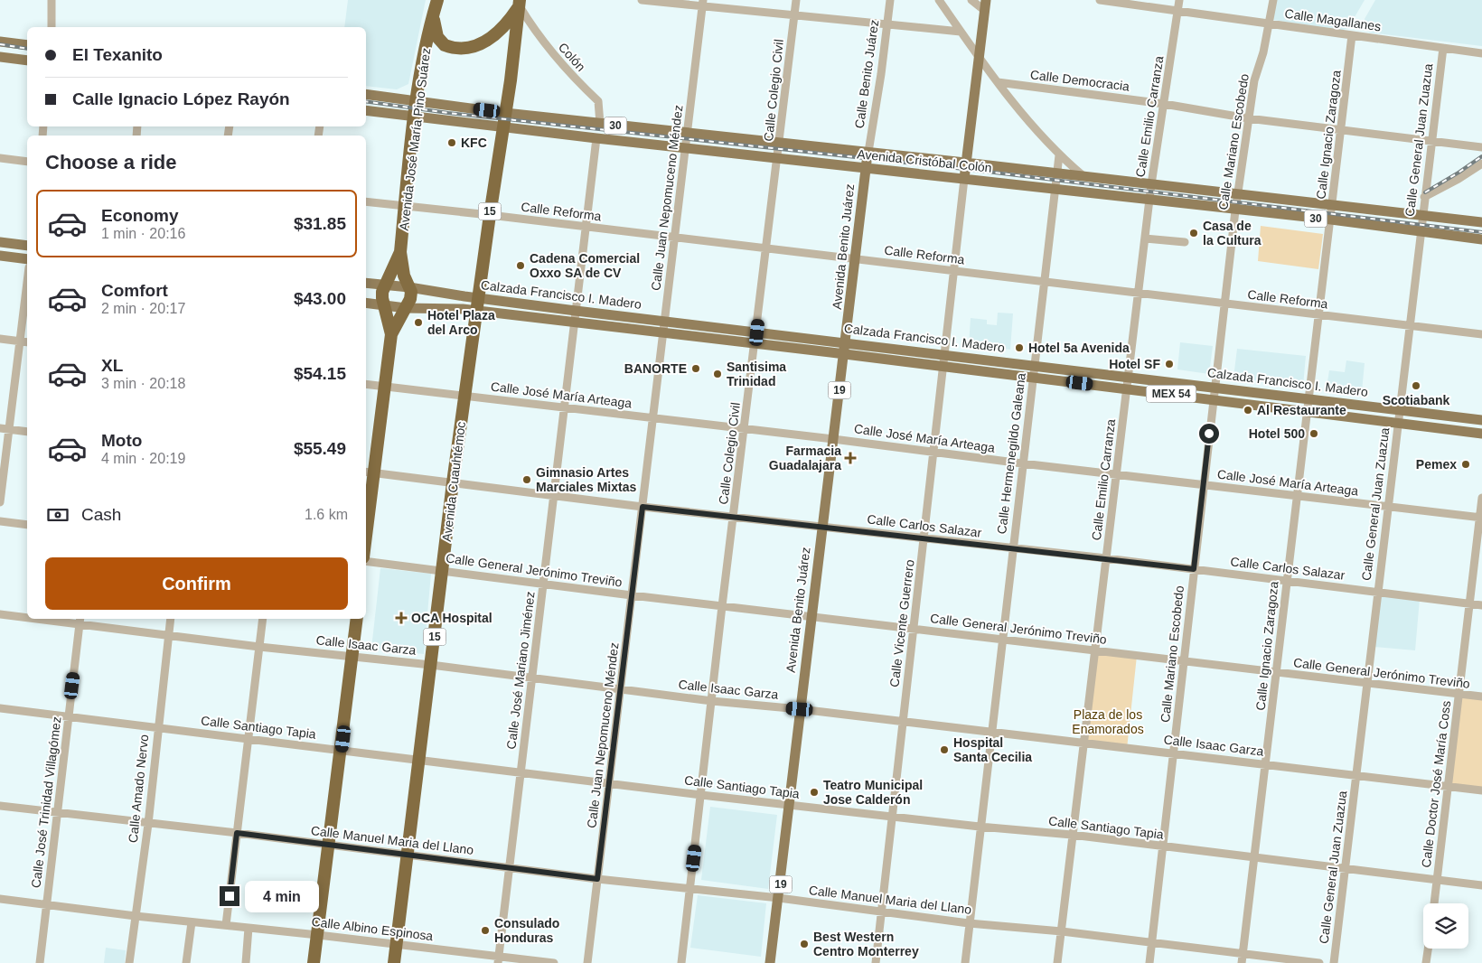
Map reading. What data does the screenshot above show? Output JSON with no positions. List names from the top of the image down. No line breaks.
{"streets":{"highway":["Avenida José María Pino Suárez","15","Avenida Cuauhtémoc"],"main road":["30","Avenida Cristóbal Colón","Avenida Benito Juárez","Calzada Francisco I. Madero","19","MEX 54"],"street":["Calle Magallanes","Colón","Calle Benito Juárez","Calle Democracia","Calle Colegio Civil","Calle Emilio Carranza","Calle Ignacio Zaragoza","Calle General Juan Zuazua","Calle Mariano Escobedo","Calle Juan Nepomuceno Méndez","Calle Reforma","Calle José María Arteaga","Calle Hermenegildo Galeana","Calle Carlos Salazar","Calle General Jerónimo Treviño","Calle Vicente Guerrero","Calle Isaac Garza","Calle José Mariano Jiménez","Calle Santiago Tapia","Calle Doctor José María Coss","Calle Amado Nervo","Calle José Trinidad Villagómez","Calle Manuel Maria del Llano","Calle Albino Espinosa"]},"crossings":[["Calle Magallanes","Calle Emilio Carranza"],["Calle Magallanes","Calle Ignacio Zaragoza"],["Calle Magallanes","Calle General Juan Zuazua"],["Calle Magallanes","Calle Mariano Escobedo"],["Colón","Avenida Cristóbal Colón"],["Colón","Avenida Cuauhtémoc"],["Calle Benito Juárez","Avenida Cristóbal Colón"],["Calle Benito Juárez","Avenida Benito Juárez"],["Calle Democracia","Calle Emilio Carranza"],["Calle Democracia","Calle Ignacio Zaragoza"],["Calle Democracia","Calle General Juan Zuazua"],["Calle Democracia","Calle Mariano Escobedo"],["Calle Colegio Civil","Avenida Cristóbal Colón"],["Calle Colegio Civil","Calle Reforma"],["Calle Colegio Civil","Calzada Francisco I. Madero"],["Calle Colegio Civil","Calle José María Arteaga"],["Calle Colegio Civil","Calle Carlos Salazar"],["Calle Colegio Civil","Calle General Jerónimo Treviño"],["Calle Colegio Civil","Calle Isaac Garza"],["Calle Colegio Civil","Calle Santiago Tapia"],["Calle Colegio Civil","Calle Manuel Maria del Llano"],["Calle Emilio Carranza","30"],["Calle Emilio Carranza","Avenida Cristóbal Colón"],["Calle Emilio Carranza","Calle Reforma"],["Calle Emilio Carranza","Calzada Francisco I. Madero"],["Calle Emilio Carranza","Calle José María Arteaga"],["Calle Emilio Carranza","Calle Carlos Salazar"],["Calle Emilio Carranza","Calle General Jerónimo Treviño"],["Calle Emilio Carranza","Calle Isaac Garza"],["Calle Emilio Carranza","Calle Santiago Tapia"],["Calle Emilio Carranza","Calle Manuel Maria del Llano"],["30","Calle Ignacio Zaragoza"],["30","Calle General Juan Zuazua"],["30","Calle Mariano Escobedo"],["30","Avenida Cristóbal Colón"],["Calle Ignacio Zaragoza","Avenida Cristóbal Colón"],["Calle Ignacio Zaragoza","Calle Reforma"],["Calle Ignacio Zaragoza","Calzada Francisco I. Madero"],["Calle Ignacio Zaragoza","Calle José María Arteaga"],["Calle Ignacio Zaragoza","Calle Carlos Salazar"],["Calle Ignacio Zaragoza","Calle General Jerónimo Treviño"],["Calle Ignacio Zaragoza","Calle Isaac Garza"],["Calle Ignacio Zaragoza","Calle Santiago Tapia"],["Calle Ignacio Zaragoza","Calle Manuel Maria del Llano"],["Avenida José María Pino Suárez","Avenida Cristóbal Colón"],["Avenida José María Pino Suárez","Calle Reforma"],["Avenida José María Pino Suárez","Calzada Francisco I. Madero"],["Avenida José María Pino Suárez","Calle José María Arteaga"],["Avenida José María Pino Suárez","Calle Carlos Salazar"],["Calle General Juan Zuazua","Avenida Cristóbal Colón"],["Calle General Juan Zuazua","Calle Reforma"],["Calle General Juan Zuazua","Calzada Francisco I. Madero"],["Calle General Juan Zuazua","Calle José María Arteaga"],["Calle General Juan Zuazua","Calle Carlos Salazar"],["Calle General Juan Zuazua","Calle General Jerónimo Treviño"],["Calle General Juan Zuazua","Calle Isaac Garza"],["Calle General Juan Zuazua","Calle Santiago Tapia"],["Calle Mariano Escobedo","Avenida Cristóbal Colón"],["Calle Mariano Escobedo","Calle Reforma"],["Calle Mariano Escobedo","Calzada Francisco I. Madero"],["Calle Mariano Escobedo","Calle José María Arteaga"],["Calle Mariano Escobedo","Calle Carlos Salazar"],["Calle Mariano Escobedo","Calle General Jerónimo Treviño"],["Calle Mariano Escobedo","Calle Isaac Garza"],["Calle Mariano Escobedo","Calle Santiago Tapia"],["Calle Mariano Escobedo","Calle Manuel Maria del Llano"],["Avenida Cristóbal Colón","Calle Juan Nepomuceno Méndez"],["Avenida Cristóbal Colón","Avenida Benito Juárez"],["Avenida Cristóbal Colón","Calle Hermenegildo Galeana"],["Avenida Cristóbal Colón","Avenida Cuauhtémoc"],["Avenida Cristóbal Colón","Calle Vicente Guerrero"],["Avenida Cristóbal Colón","Calle José Mariano Jiménez"],["Calle Juan Nepomuceno Méndez","Calle Reforma"],["Calle Juan Nepomuceno Méndez","Calzada Francisco I. Madero"],["Calle Juan Nepomuceno Méndez","Calle José María Arteaga"],["Calle Juan Nepomuceno Méndez","Calle Carlos Salazar"],["Calle Juan Nepomuceno Méndez","Calle General Jerónimo Treviño"],["Calle Juan Nepomuceno Méndez","Calle Isaac Garza"],["Calle Juan Nepomuceno Méndez","Calle Santiago Tapia"],["Calle Juan Nepomuceno Méndez","Calle Manuel Maria del Llano"],["Calle Reforma","Avenida Benito Juárez"],["Calle Reforma","Calle Hermenegildo Galeana"],["Calle Reforma","Avenida Cuauhtémoc"],["Calle Reforma","Calle Vicente Guerrero"],["Calle Reforma","Calle José Mariano Jiménez"],["Avenida Benito Juárez","Calzada Francisco I. Madero"],["Avenida Benito Juárez","Calle José María Arteaga"],["Avenida Benito Juárez","Calle Carlos Salazar"],["Avenida Benito Juárez","Calle General Jerónimo Treviño"],["Avenida Benito Juárez","Calle Isaac Garza"],["Avenida Benito Juárez","Calle Santiago Tapia"],["Avenida Benito Juárez","Calle Manuel Maria del Llano"],["Calzada Francisco I. Madero","Calle Hermenegildo Galeana"],["Calzada Francisco I. Madero","Avenida Cuauhtémoc"],["Calzada Francisco I. Madero","Calle Vicente Guerrero"],["Calzada Francisco I. Madero","Calle José Mariano Jiménez"],["Calle José María Arteaga","Calle Hermenegildo Galeana"],["Calle José María Arteaga","Avenida Cuauhtémoc"],["Calle José María Arteaga","Calle Vicente Guerrero"],["Calle José María Arteaga","Calle José Mariano Jiménez"],["Calle José María Arteaga","Calle Doctor José María Coss"],["Calle Hermenegildo Galeana","Calle Carlos Salazar"],["Calle Hermenegildo Galeana","Calle General Jerónimo Treviño"],["Calle Hermenegildo Galeana","Calle Isaac Garza"],["Calle Hermenegildo Galeana","Calle Santiago Tapia"],["Calle Hermenegildo Galeana","Calle Manuel Maria del Llano"],["Avenida Cuauhtémoc","Calle Carlos Salazar"],["Avenida Cuauhtémoc","Calle General Jerónimo Treviño"],["Avenida Cuauhtémoc","Calle Isaac Garza"],["Avenida Cuauhtémoc","Calle Santiago Tapia"],["Avenida Cuauhtémoc","Calle Manuel Maria del Llano"],["Avenida Cuauhtémoc","Calle Albino Espinosa"],["Calle Carlos Salazar","Calle Vicente Guerrero"],["Calle Carlos Salazar","Calle José Mariano Jiménez"],["Calle Carlos Salazar","Calle Doctor José María Coss"],["Calle General Jerónimo Treviño","Calle Vicente Guerrero"],["Calle General Jerónimo Treviño","Calle José Mariano Jiménez"],["Calle General Jerónimo Treviño","Calle Doctor José María Coss"],["Calle Vicente Guerrero","Calle Isaac Garza"],["Calle Vicente Guerrero","Calle Santiago Tapia"],["Calle Vicente Guerrero","Calle Manuel Maria del Llano"],["Calle Isaac Garza","Calle José Mariano Jiménez"],["Calle Isaac Garza","Calle Doctor José María Coss"],["Calle Isaac Garza","Calle Amado Nervo"],["Calle Isaac Garza","Calle José Trinidad Villagómez"],["Calle José Mariano Jiménez","Calle Santiago Tapia"],["Calle José Mariano Jiménez","Calle Manuel Maria del Llano"],["Calle José Mariano Jiménez","Calle Albino Espinosa"],["Calle Santiago Tapia","Calle Doctor José María Coss"],["Calle Santiago Tapia","Calle Amado Nervo"],["Calle Santiago Tapia","Calle José Trinidad Villagómez"],["Calle Amado Nervo","Calle Manuel Maria del Llano"],["Calle Amado Nervo","Calle Albino Espinosa"],["Calle José Trinidad Villagómez","Calle Manuel Maria del Llano"],["Calle José Trinidad Villagómez","Calle Albino Espinosa"]],"parks":["Plaza de los Enamorados"],"places":{"other":["KFC","Casa de la Cultura","Cadena Comercial Oxxo SA de CV","Hotel Plaza del Arco","Hotel 5a Avenida","Hotel SF","BANORTE","Santisima Trinidad","Scotiabank","Al Restaurante","Hotel 500","Pemex","Gimnasio Artes Marciales Mixtas","Hospital Santa Cecilia","Teatro Municipal Jose Calderón","Consulado Honduras","Best Western Centro Monterrey"],"health":["Farmacia Guadalajara","OCA Hospital"]},"page":{"banner":["El Texanito","Calle Ignacio López Rayón"],"heading":"Choose a ride","list":[{"name":"Economy","note":"1 min · 20:16","value":"$31.85"},{"name":"Comfort","note":"2 min · 20:17","value":"$43.00"},{"name":"XL","note":"3 min · 20:18","value":"$54.15"},{"name":"Moto","note":"4 min · 20:19","value":"$55.49"}],"pay":["Cash","1.6 km"],"buttons":"Confirm","bubble":"4 min"}}
